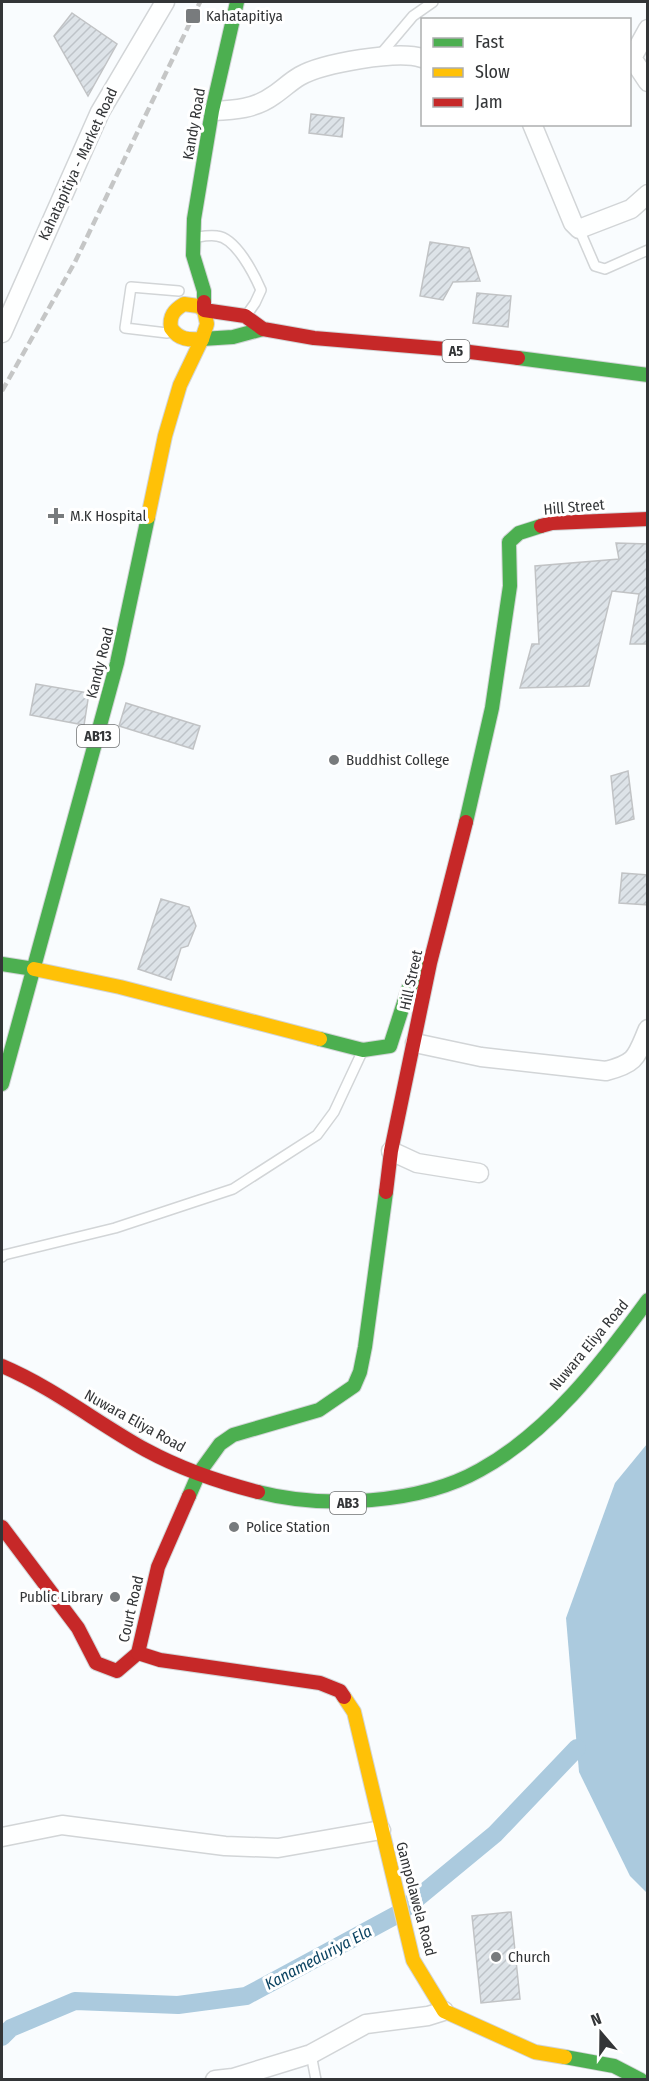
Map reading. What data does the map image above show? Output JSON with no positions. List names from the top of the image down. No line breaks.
{"streets":{"main road":["Kandy Road","A5","Hill Street","AB13","Nuwara Eliya Road","AB3","Court Road","Gampolawela Road"],"street":["Kahatapitiya - Market Road"]},"crossings":[["Kandy Road","A5"],["Hill Street","Nuwara Eliya Road"],["Hill Street","Court Road"],["Nuwara Eliya Road","Court Road"],["Court Road","Gampolawela Road"]],"water":["Kanameduriya Ela"],"places":{"transit":["Kahatapitiya"],"health":["M.K Hospital"],"other":["Buddhist College","Police Station","Public Library","Church"]},"legend":["Fast","Slow","Jam"],"north":"top"}
